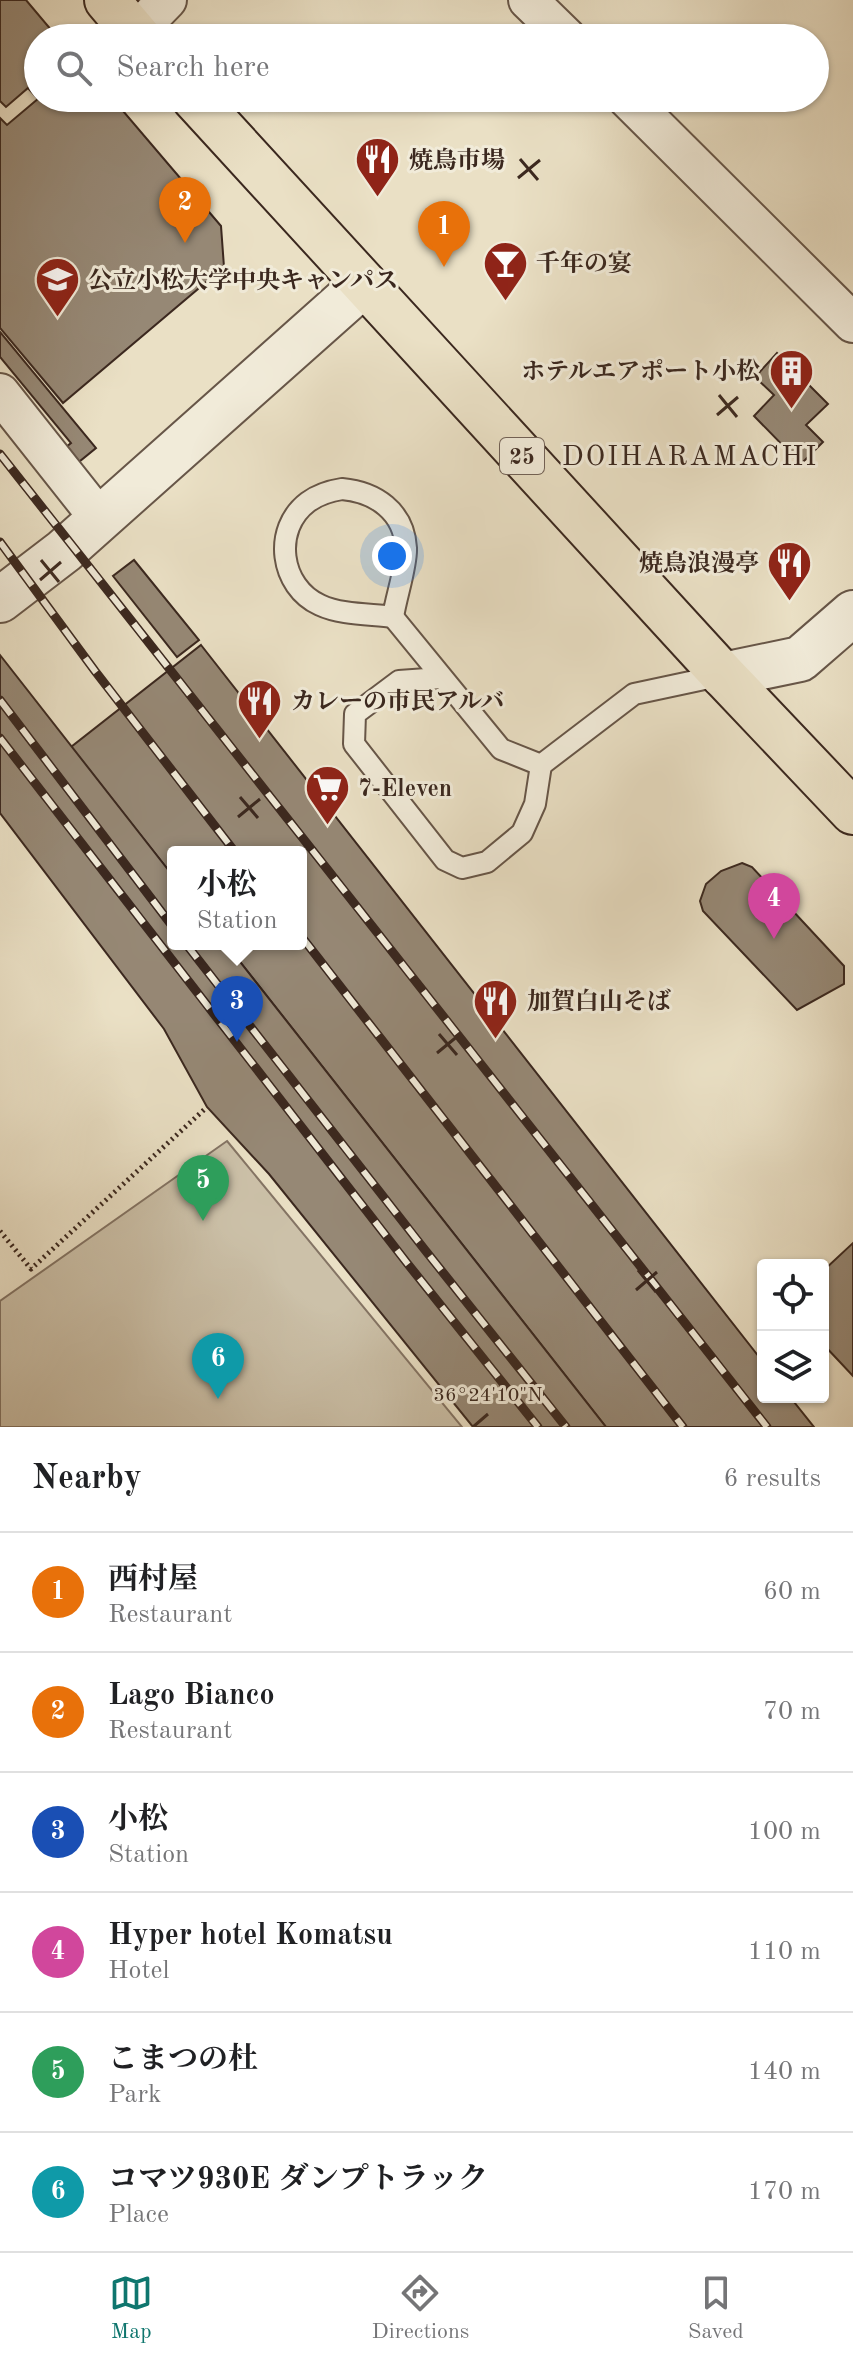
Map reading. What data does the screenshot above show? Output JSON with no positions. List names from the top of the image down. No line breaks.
{"streets":{"main road":["25"]},"districts":["DOIHARAMACHI"],"places":{"restaurant":["焼鳥市場","焼鳥浪漫亭","カレーの市民アルバ","加賀白山そば"],"bar":["千年の宴"],"school or university":["公立小松大学中央キャンパス"],"building":["ホテルエアポート小松"],"supermarket":["7-Eleven"]},"page":{"search":"Search here","pins":["2","1","4","3","5","6"],"popup":["小松","Station"],"heading":["Nearby","6 results"],"list":[{"mark":"1","name":"西村屋","note":"Restaurant","value":"60 m"},{"mark":"2","name":"Lago Bianco","note":"Restaurant","value":"70 m"},{"mark":"3","name":"小松","note":"Station","value":"100 m"},{"mark":"4","name":"Hyper hotel Komatsu","note":"Hotel","value":"110 m"},{"mark":"5","name":"こまつの杜","note":"Park","value":"140 m"},{"mark":"6","name":"コマツ930E ダンプトラック","note":"Place","value":"170 m"}],"nav":["Map","Directions","Saved"]},"coordinates":["36°24'10\"N"]}
